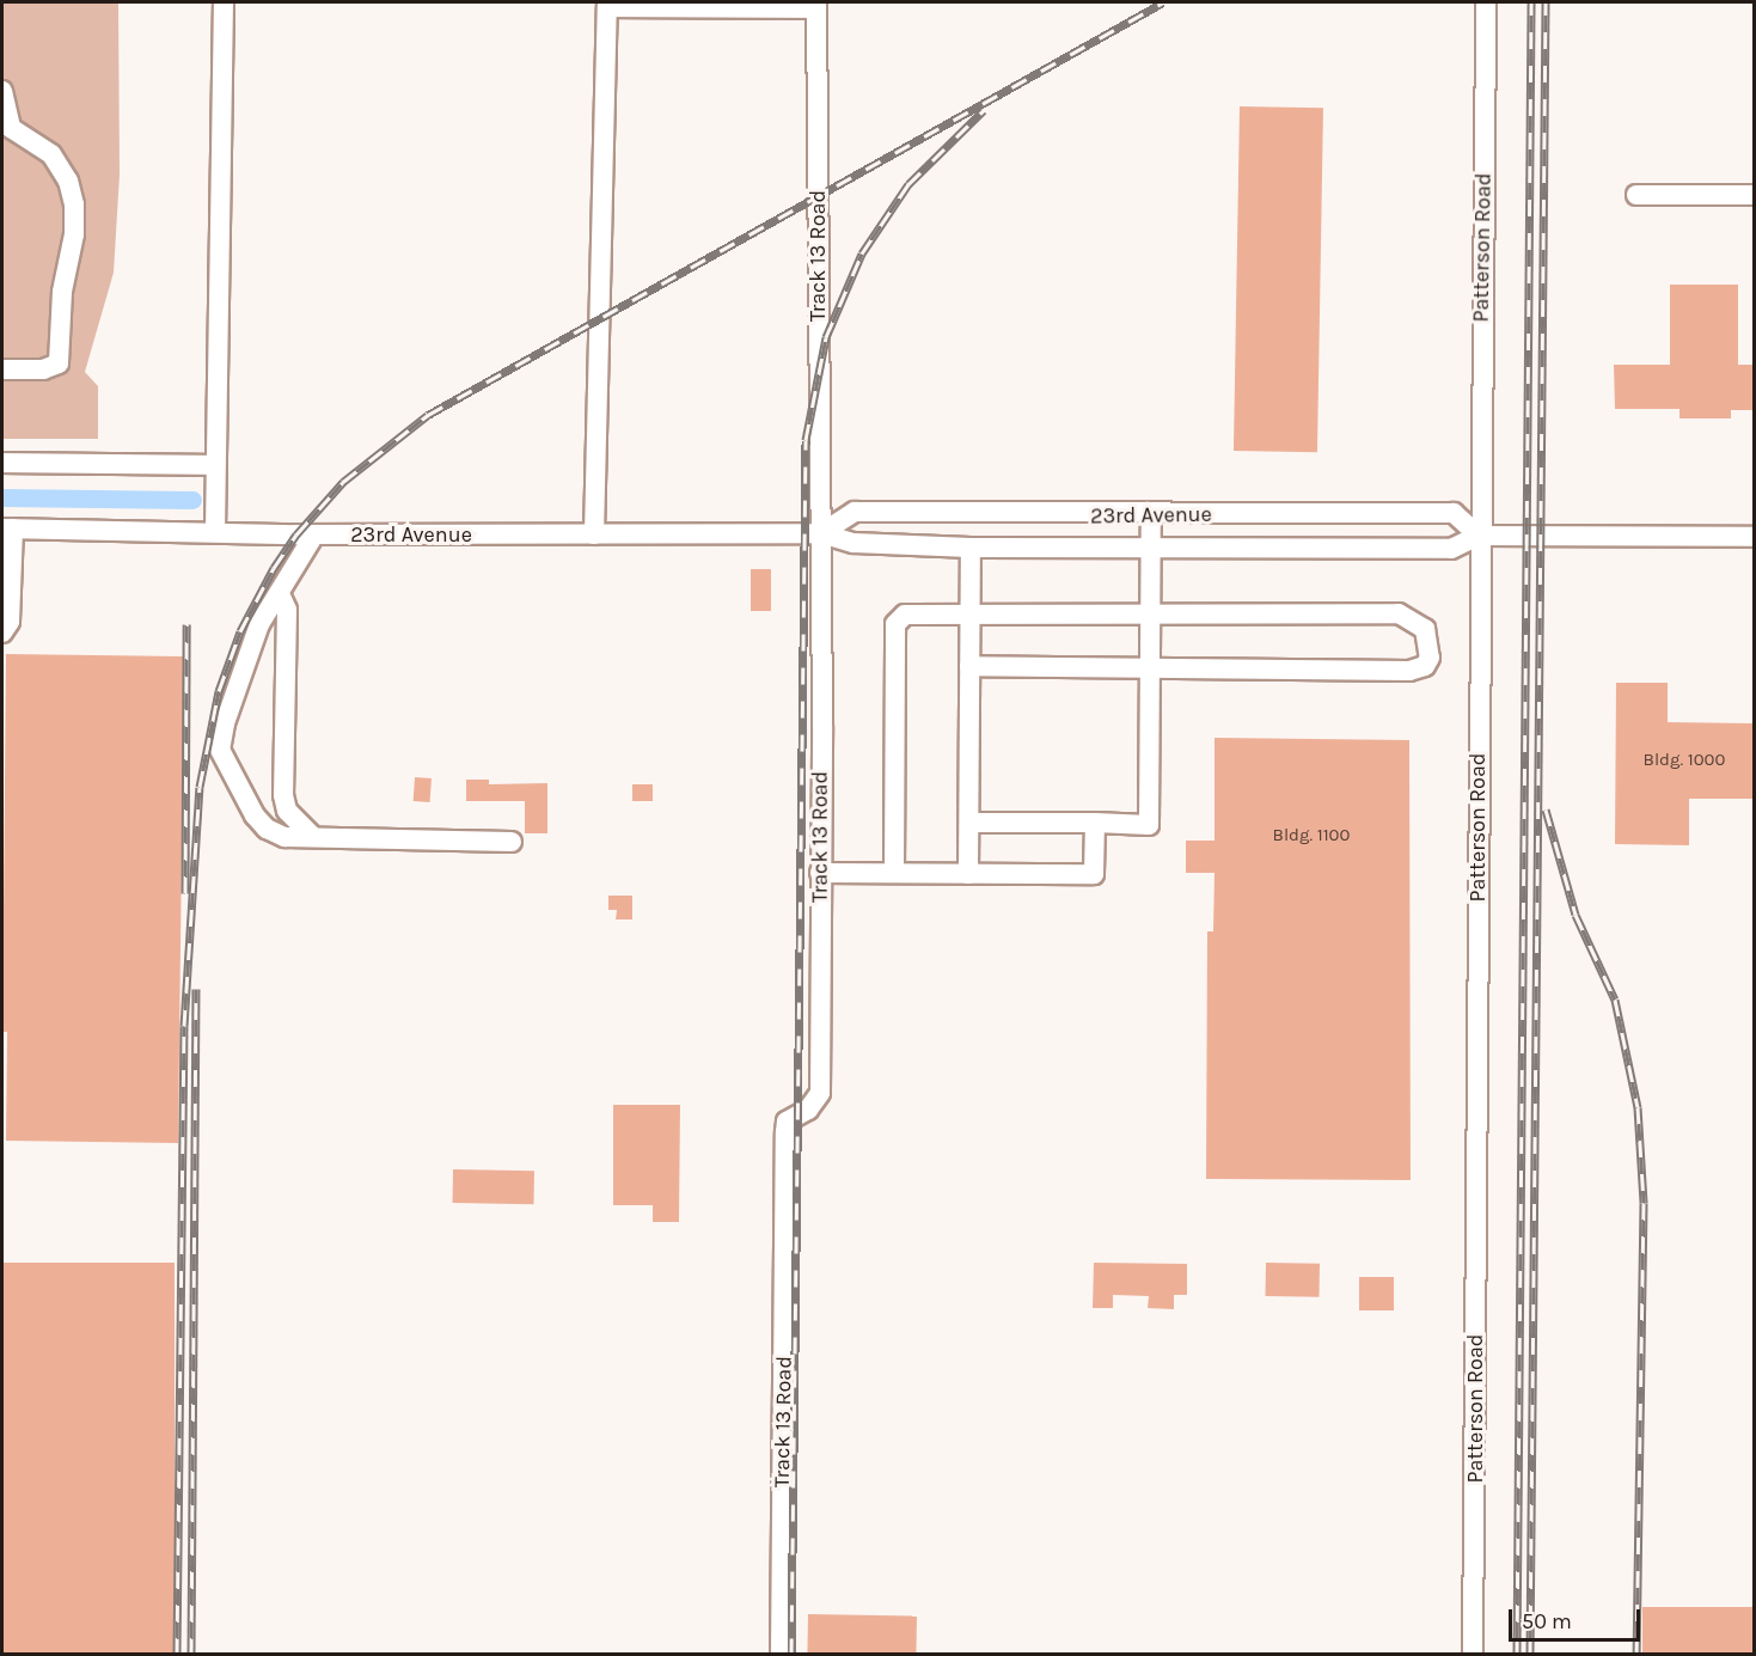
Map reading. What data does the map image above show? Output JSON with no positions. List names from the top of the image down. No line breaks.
{"streets":{"street":["Patterson Road","Track 13 Road","23rd Avenue"]},"crossings":[["Patterson Road","23rd Avenue"],["Track 13 Road","23rd Avenue"]],"house_numbers":["Bldg. 1000","Bldg. 1100"],"scale_bar":"50 m"}
